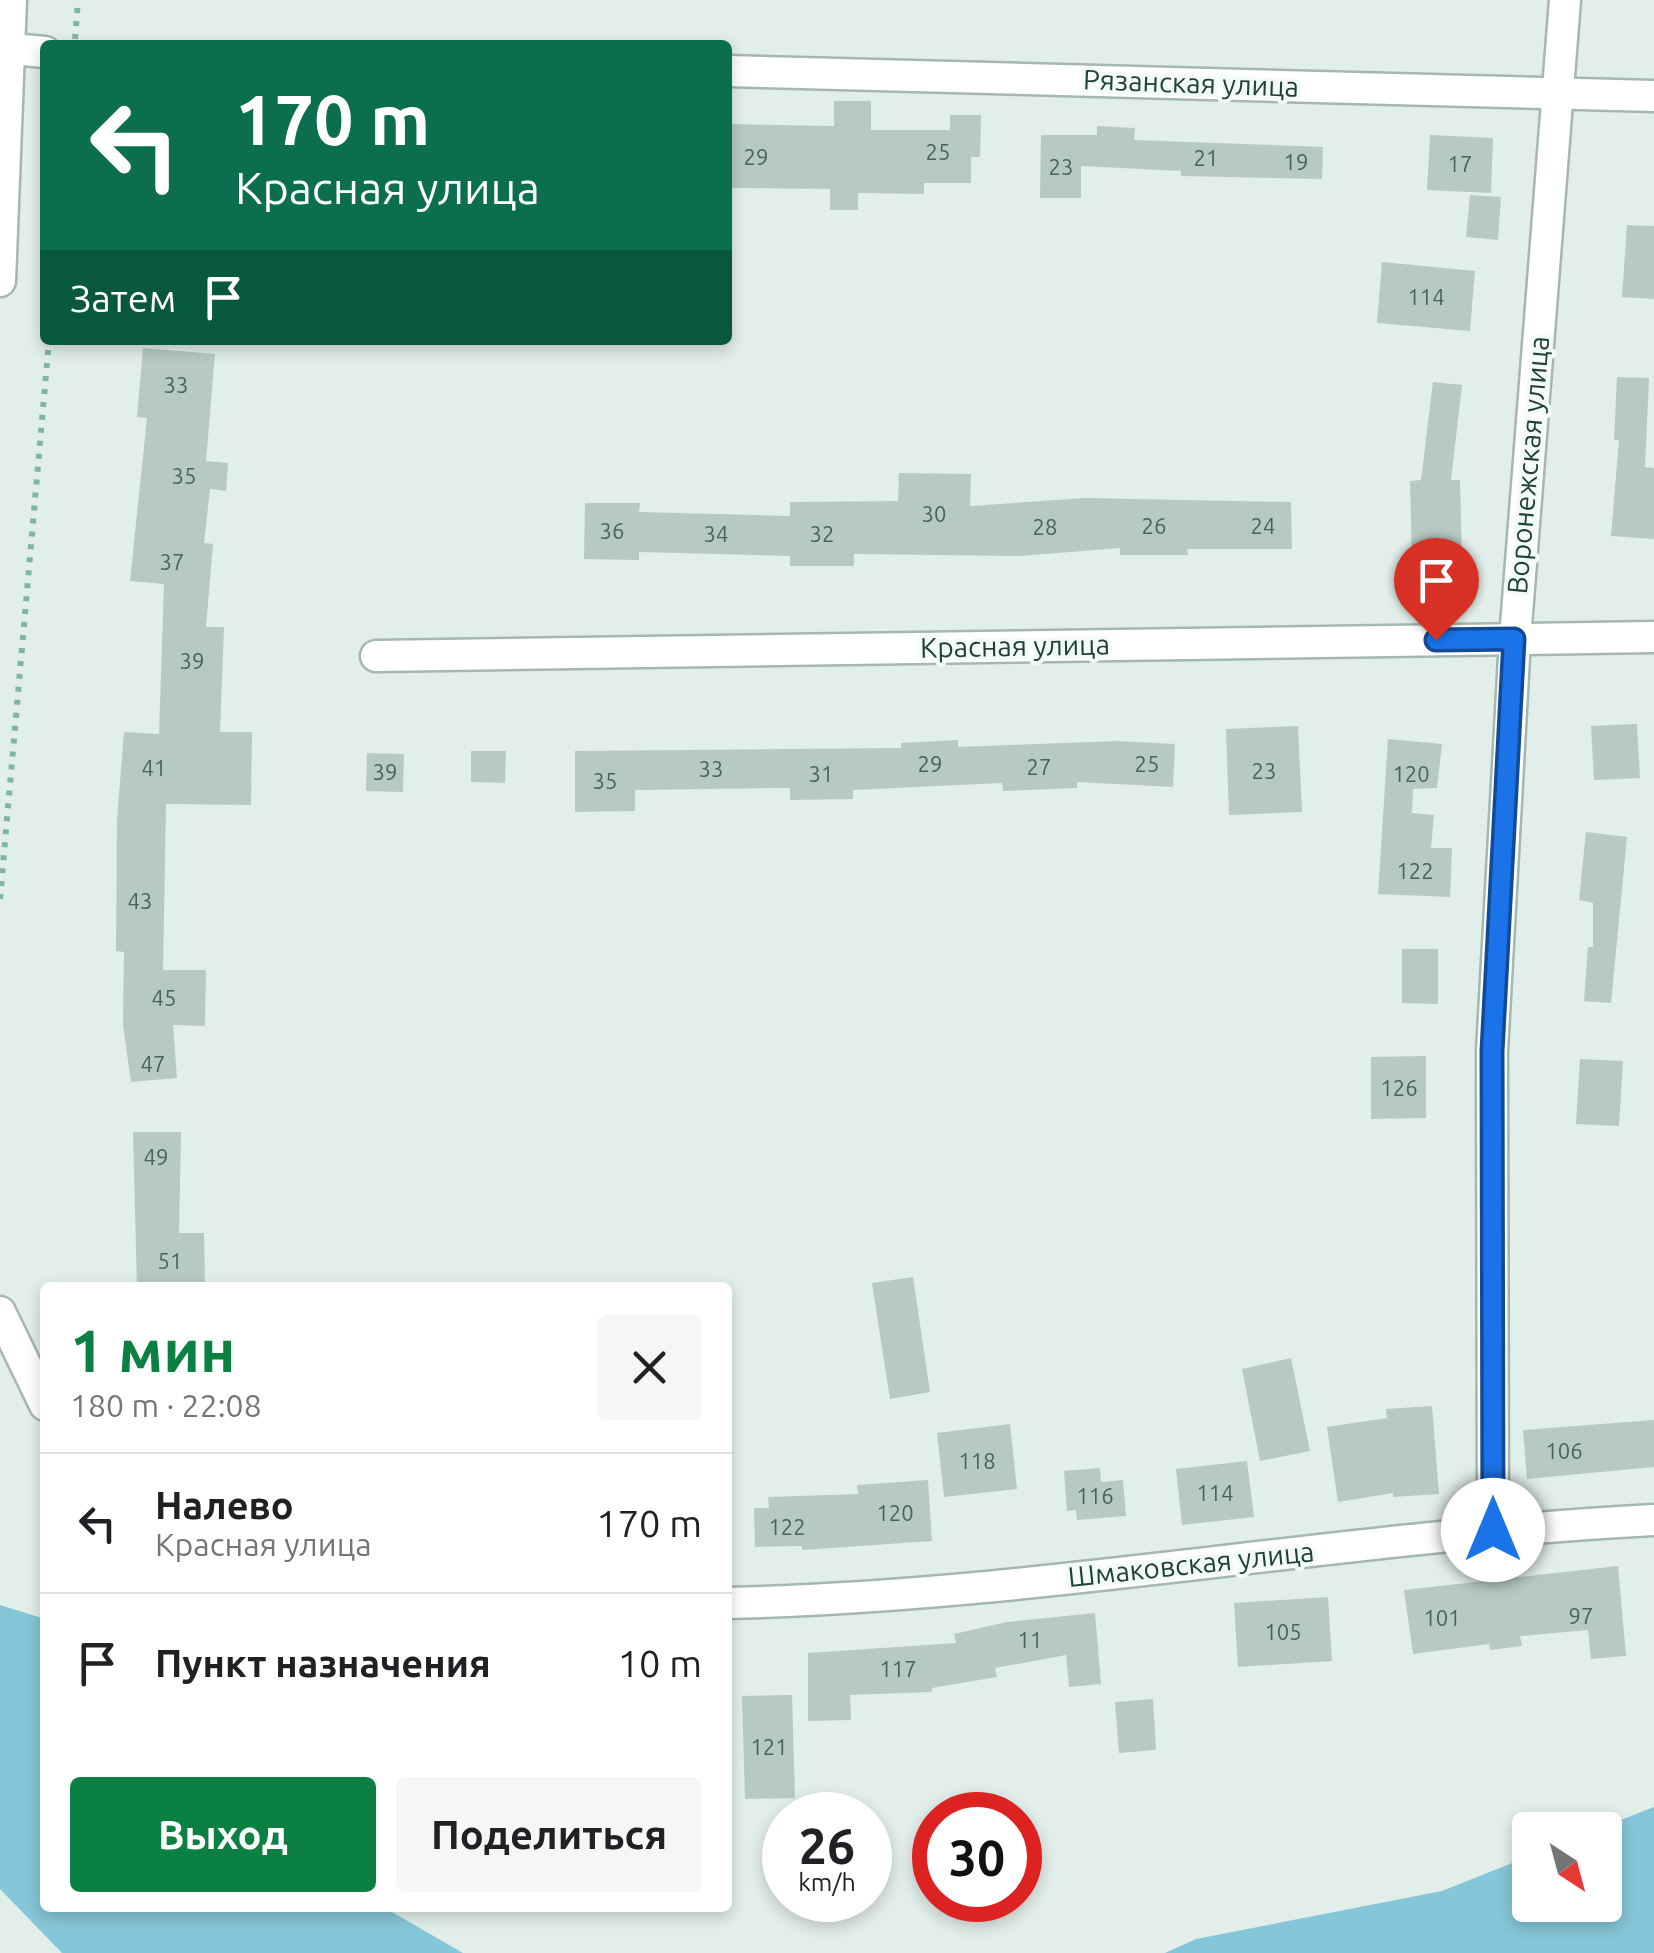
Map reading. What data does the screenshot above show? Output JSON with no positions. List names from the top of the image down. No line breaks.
{"streets":{"street":["Рязанская улица","Воронежская улица","Красная улица","Шмаковская улица"]},"crossings":[["Рязанская улица","Воронежская улица"],["Воронежская улица","Красная улица"],["Воронежская улица","Шмаковская улица"]],"house_numbers":["25","29","21","19","17","23","114","33","35","30","26","24","28","36","34","32","37","39","29","25","27","41","33","23","39","31","120","35","122","43","45","47","126","49","51","106","118","114","116","120","122","97","101","105","11","117","121"],"north":"bottom right","page":{"turn":["170 m","Красная улица"],"then":"Затем","heading":["1 мин","180 m · 22:08"],"list":[{"name":"Налево","note":"Красная улица","value":"170 m"},{"name":"Пункт назначения","value":"10 m"}],"buttons":["Выход","Поделиться"],"speed":"26 km/h","limit":"30"}}
